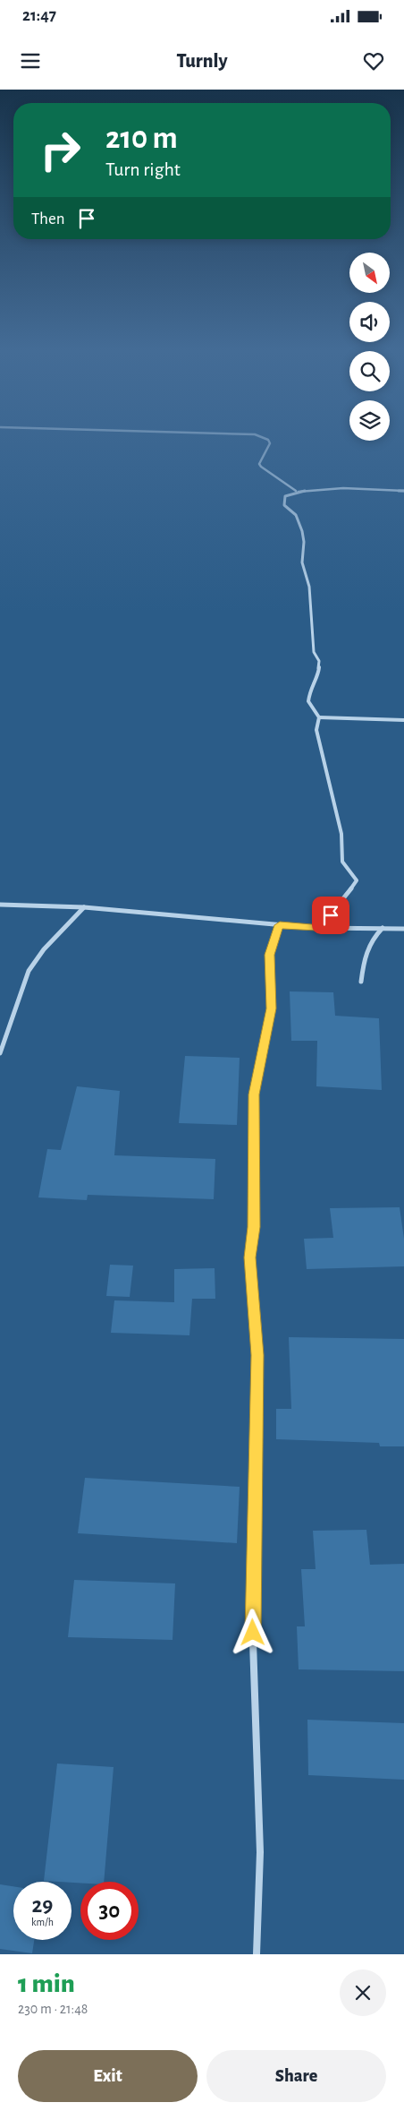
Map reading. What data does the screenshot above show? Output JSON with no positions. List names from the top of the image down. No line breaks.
{"north":"bottom right","page":{"status":"21:47","header":"Turnly","turn":["210 m","Turn right"],"then":"Then","speed":"29 km/h","limit":"30","heading":["1 min","230 m · 21:48"],"buttons":["Exit","Share"]}}
